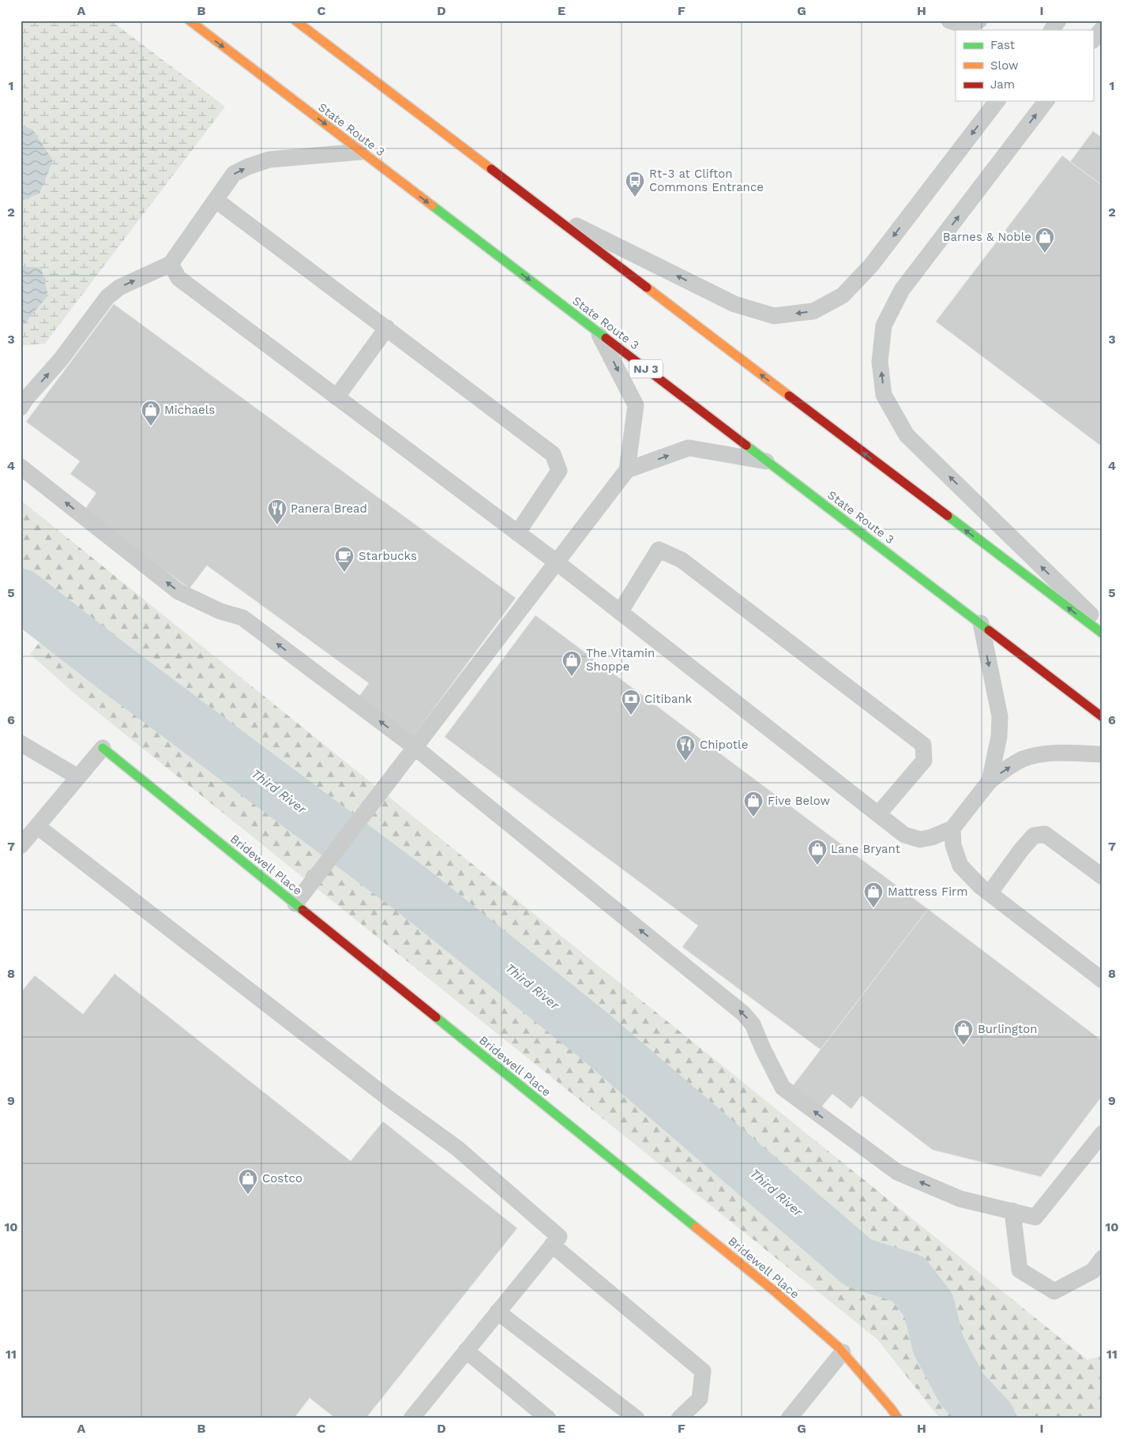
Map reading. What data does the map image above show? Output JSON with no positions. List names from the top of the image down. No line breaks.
{"streets":{"main road":["State Route 3","NJ 3","Bridewell Place"]},"water":["Third River"],"places":{"bus stop":["Rt-3 at Clifton Commons Entrance"],"shop":["Barnes & Noble","Michaels","The Vitamin Shoppe","Five Below","Lane Bryant","Mattress Firm","Burlington","Costco"],"restaurant":["Panera Bread","Chipotle"],"cafe":["Starbucks"],"bank":["Citibank"]},"legend":["Fast","Slow","Jam"],"grid":{"columns":["A","B","C","D","E","F","G","H","I"],"rows":["1","2","3","4","5","6","7","8","9","10","11"]}}
